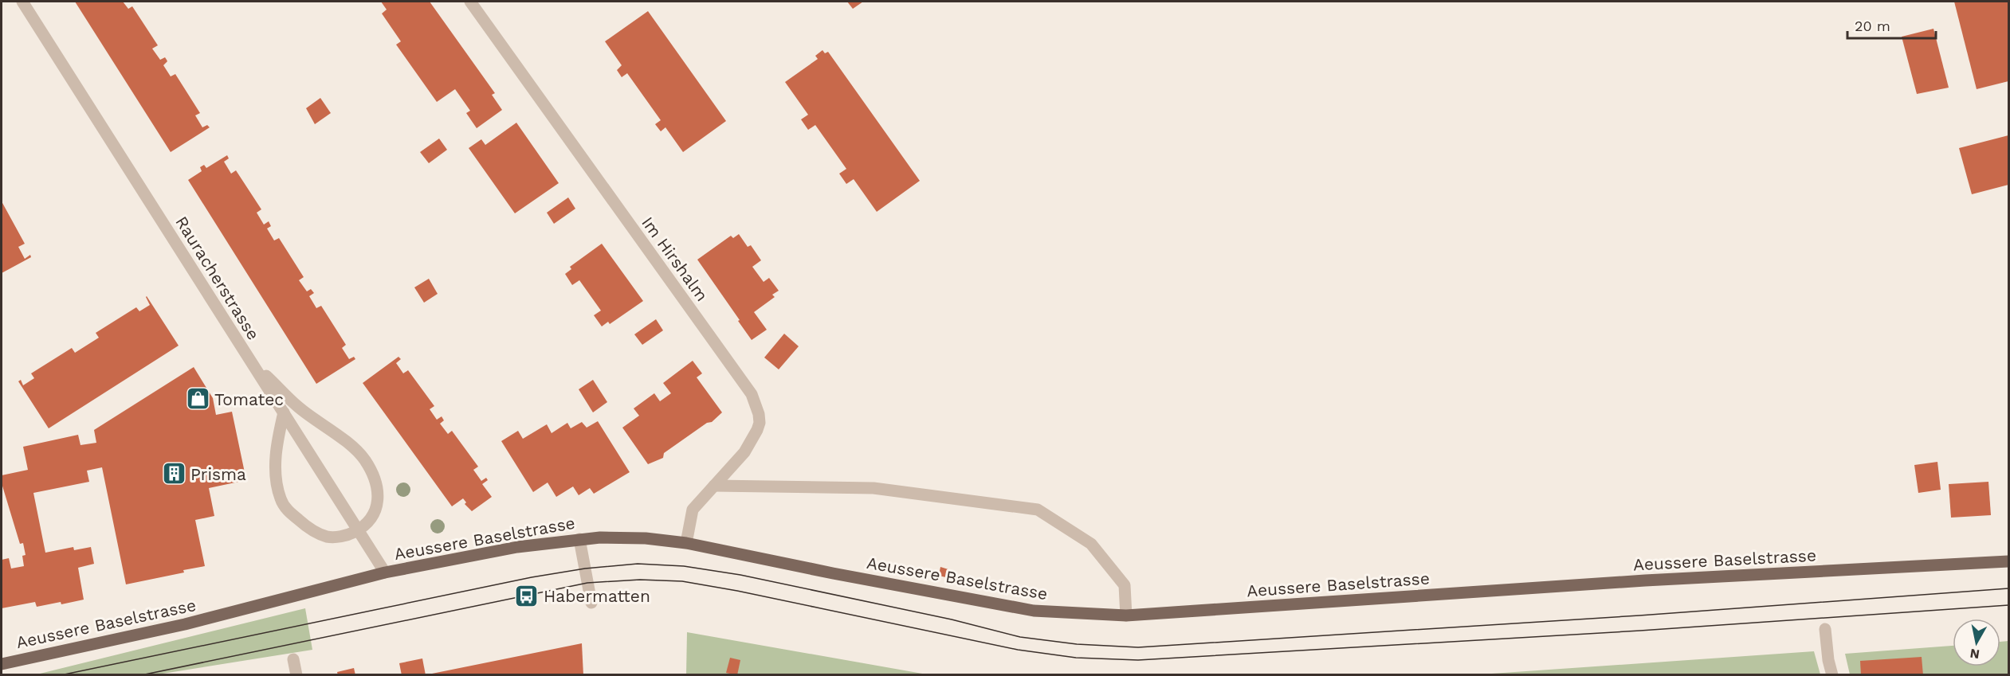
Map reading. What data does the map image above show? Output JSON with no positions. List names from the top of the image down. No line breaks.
{"streets":{"main road":["Aeussere Baselstrasse"],"street":["Im Hirshalm","Rauracherstrasse"]},"crossings":[["Im Hirshalm","Aeussere Baselstrasse"],["Rauracherstrasse","Aeussere Baselstrasse"]],"places":{"shop":["Tomatec"],"building":["Prisma"],"bus stop":["Habermatten"]},"scale_bar":"20 m","north":"bottom"}
